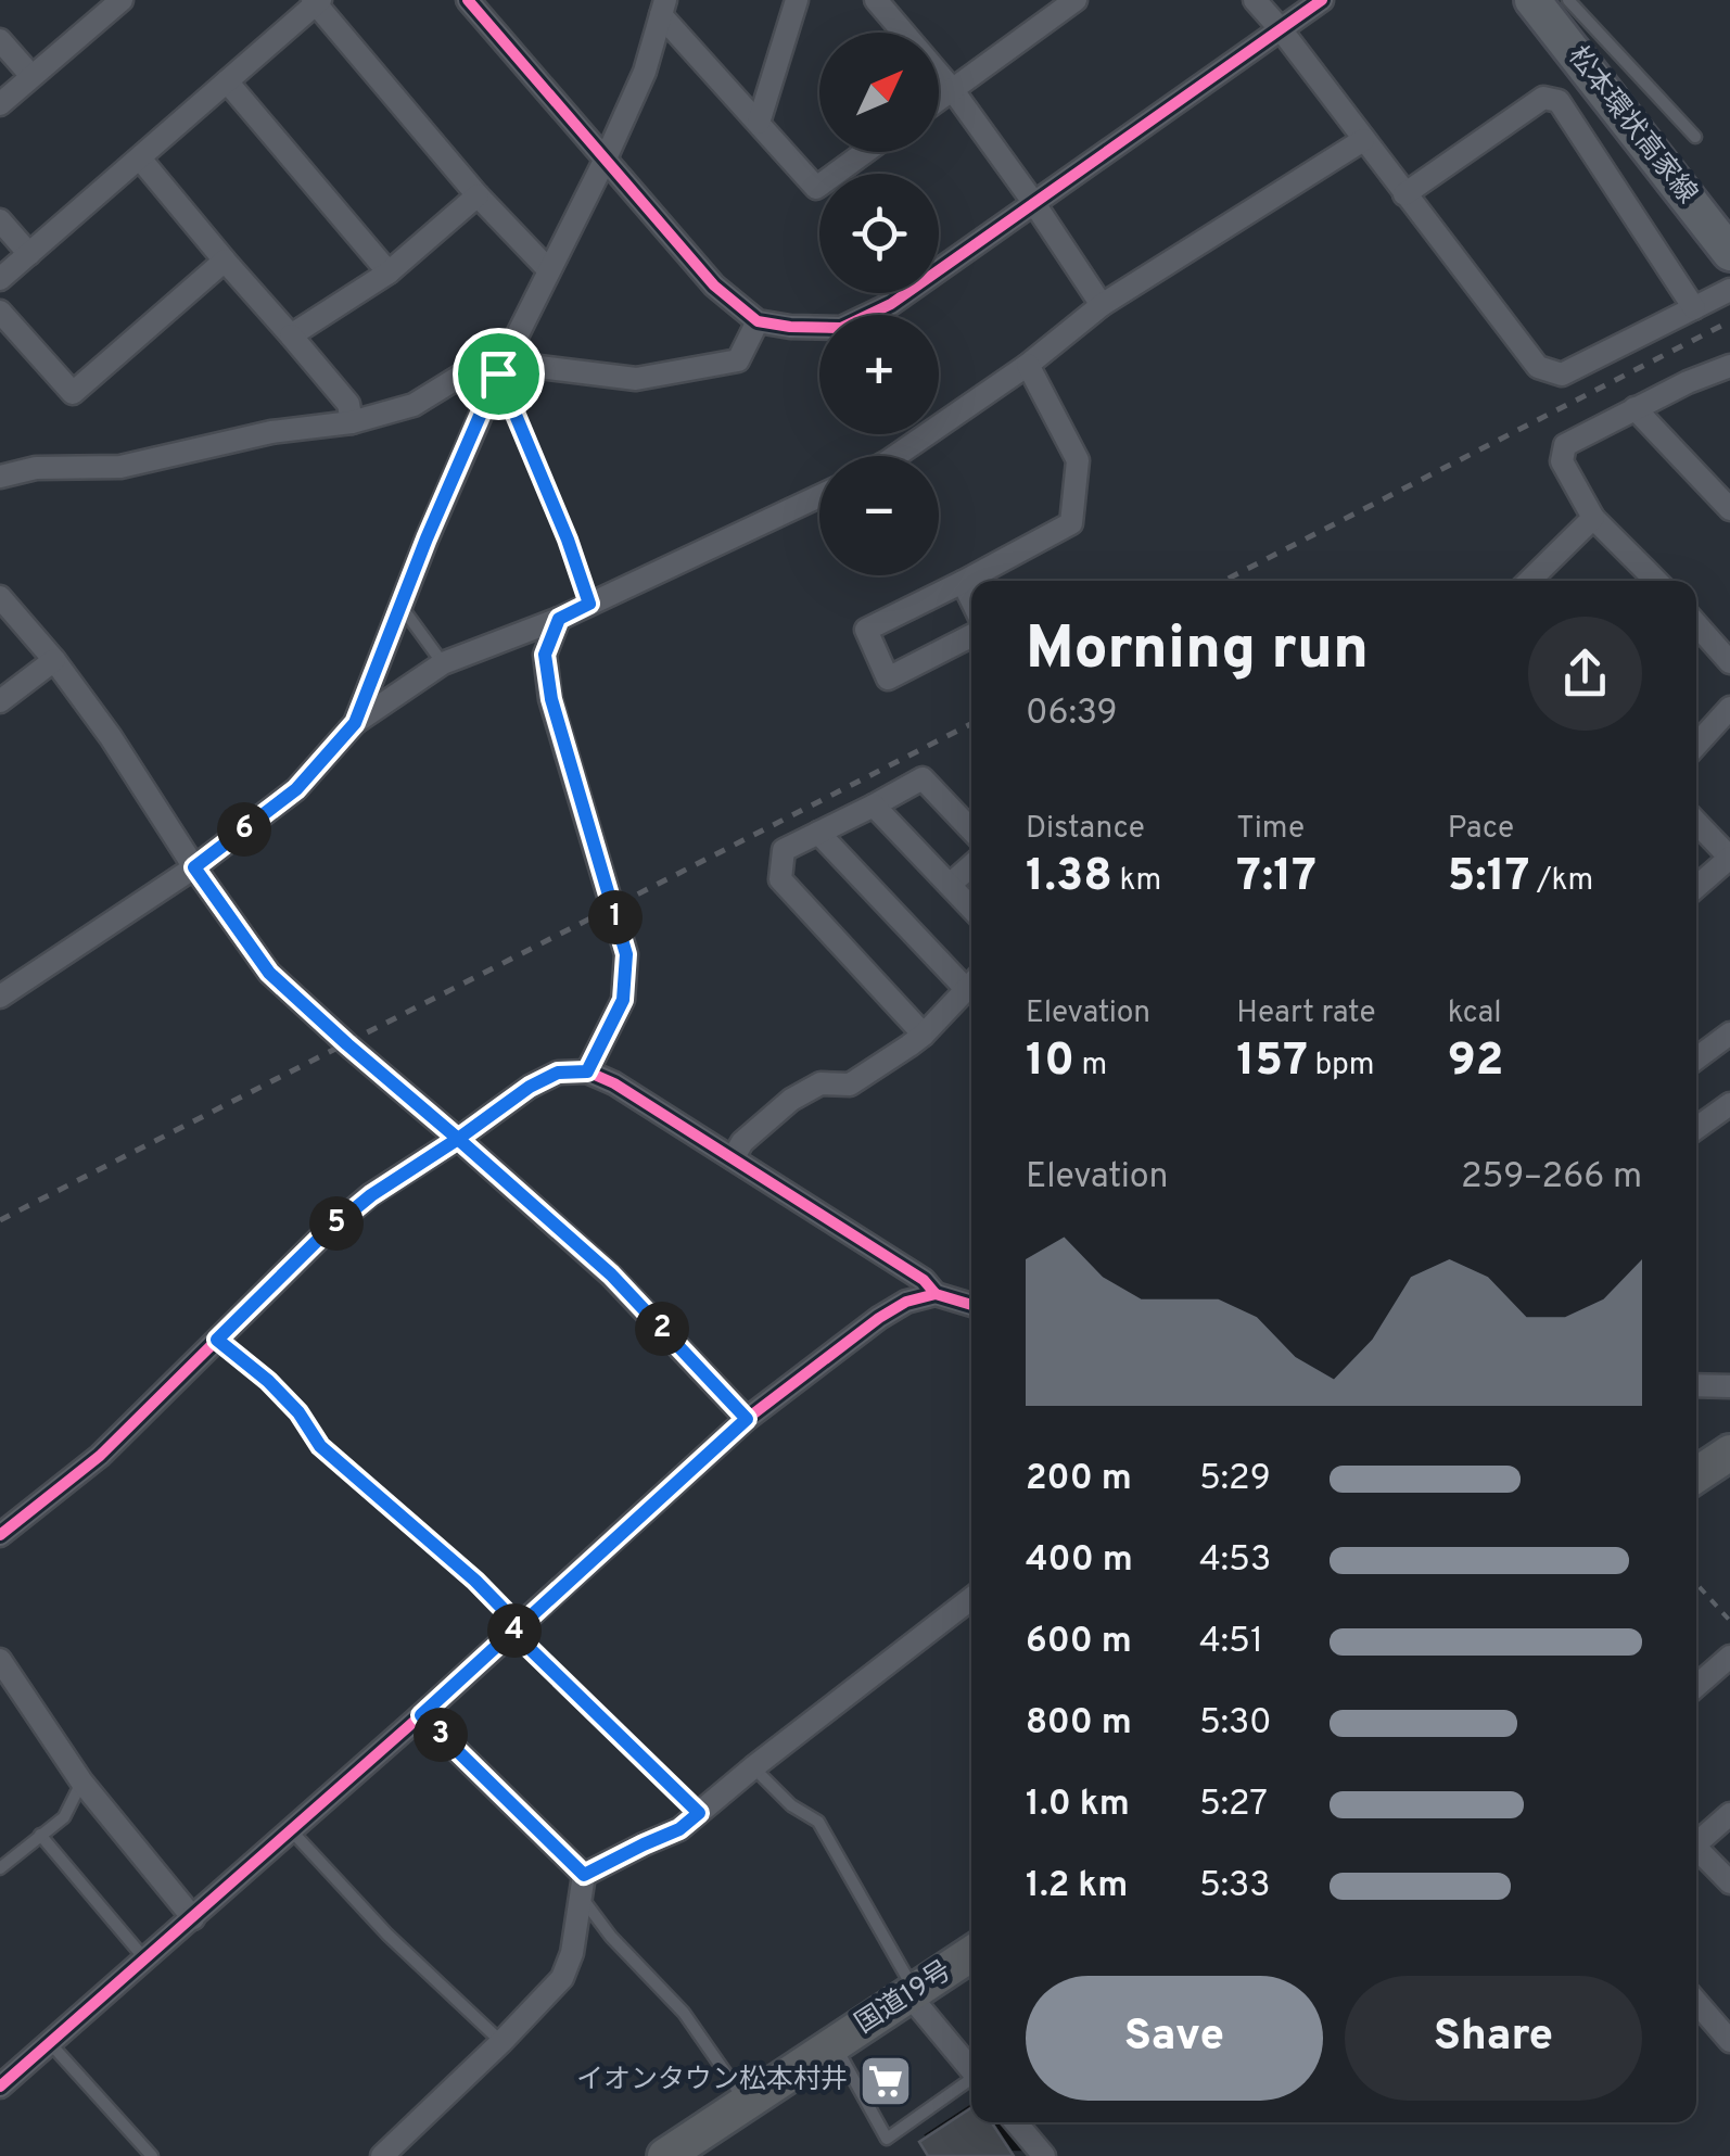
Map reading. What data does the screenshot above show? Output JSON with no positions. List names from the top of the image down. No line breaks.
{"streets":{"highway":["国道19号"],"main road":["松本環状高家線"]},"places":{"supermarket":["イオンタウン松本村井"]},"north":"top right","page":{"map_buttons":["+","−"],"heading":["Morning run","06:39"],"stats":[["Distance","1.38 km"],["Time","7:17"],["Pace","5:17 /km"],["Elevation","10 m"],["Heart rate","157 bpm"],["kcal","92"]],"pins":["6","1","5","2","4","3"],"chart":["Elevation","259–266 m"],"list":[{"name":"200 m","note":"5:29"},{"name":"400 m","note":"4:53"},{"name":"600 m","note":"4:51"},{"name":"800 m","note":"5:30"},{"name":"1.0 km","note":"5:27"},{"name":"1.2 km","note":"5:33"}],"buttons":["Save","Share"]}}
